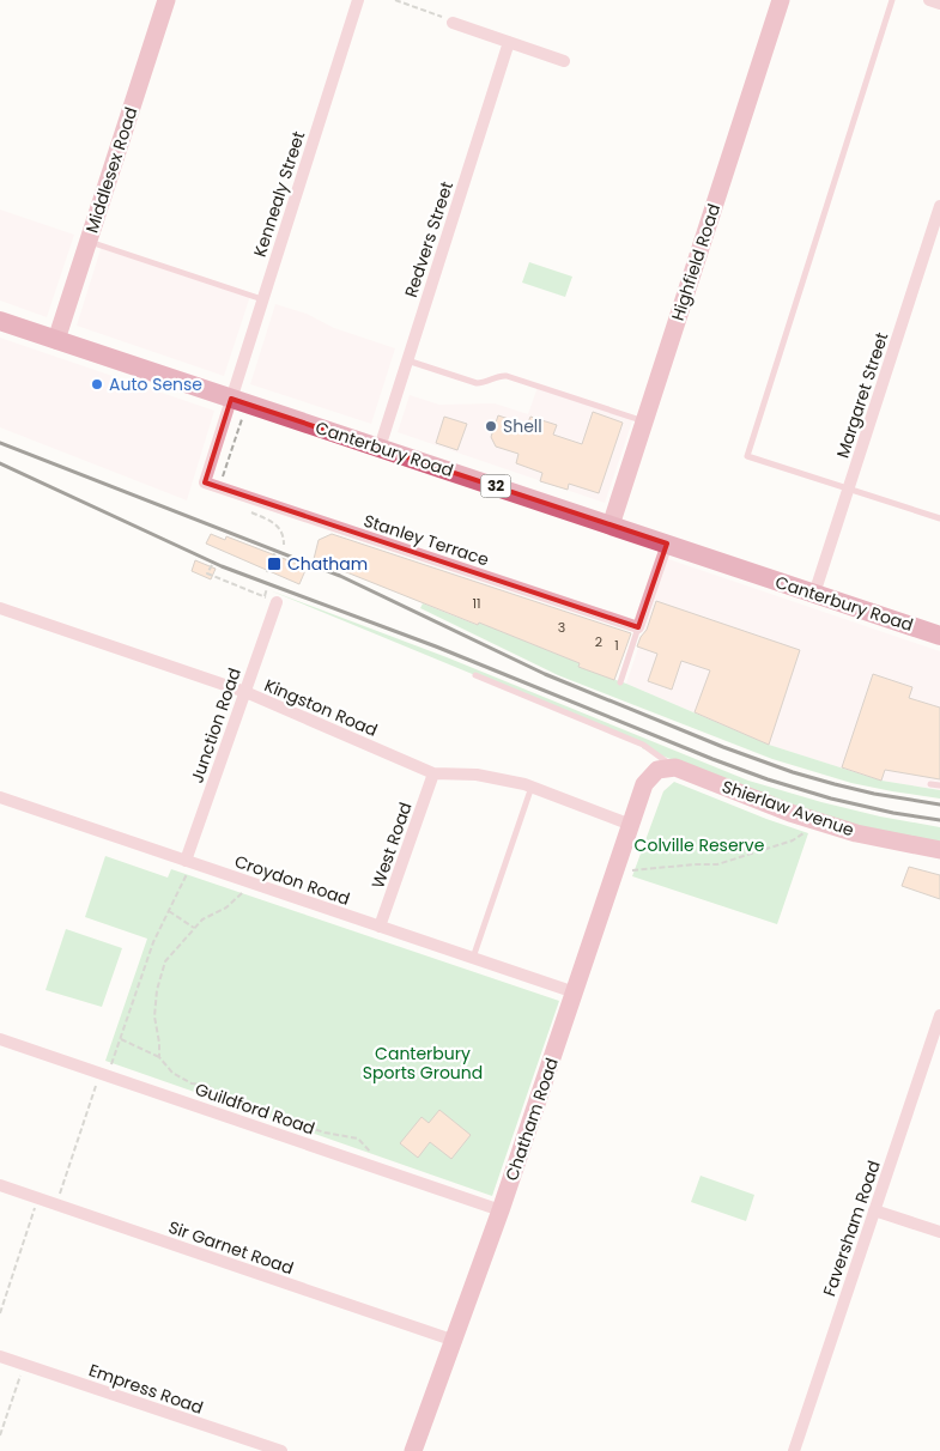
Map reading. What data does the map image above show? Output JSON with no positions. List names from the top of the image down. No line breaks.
{"streets":{"main road":["Canterbury Road","32"],"street":["Middlesex Road","Kennealy Street","Redvers Street","Highfield Road","Margaret Street","Stanley Terrace","Kingston Road","Junction Road","Shierlaw Avenue","West Road","Croydon Road","Guildford Road","Chatham Road","Faversham Road","Sir Garnet Road","Empress Road"]},"crossings":[["Middlesex Road","Canterbury Road"],["Kennealy Street","Canterbury Road"],["Redvers Street","Canterbury Road"],["Highfield Road","Canterbury Road"],["Margaret Street","Canterbury Road"],["Kingston Road","Junction Road"],["Kingston Road","West Road"],["Kingston Road","Chatham Road"],["Junction Road","Croydon Road"],["Shierlaw Avenue","Chatham Road"],["West Road","Croydon Road"],["Croydon Road","Chatham Road"],["Guildford Road","Chatham Road"],["Chatham Road","Sir Garnet Road"]],"parks":["Colville Reserve","Canterbury Sports Ground"],"places":{"other":["Auto Sense","Shell"],"transit":["Chatham"]},"house_numbers":["11","3","2","1"]}
